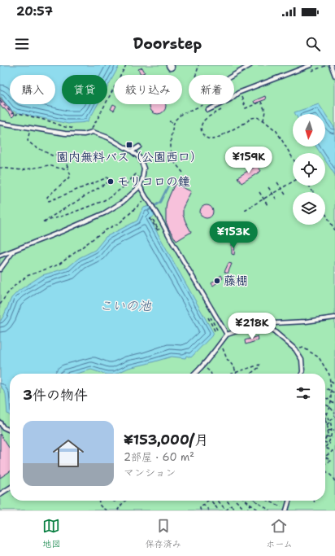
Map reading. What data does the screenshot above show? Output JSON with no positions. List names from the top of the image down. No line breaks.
{"water":["こいの池"],"places":{"transit":["園内無料バス（公園西口）"],"other":["モリコロの鐘","藤棚"]},"north":"bottom","page":{"status":"20:57","header":"Doorstep","chip":["購入","賃貸","絞り込み","新着"],"price":["¥159K","¥153K","¥218K"],"heading":"3件の物件","list":[{"name":"¥153,000/月","note":"2部屋 · 60 m² · マンション"}],"tabs":["地図","保存済み","ホーム"]}}
